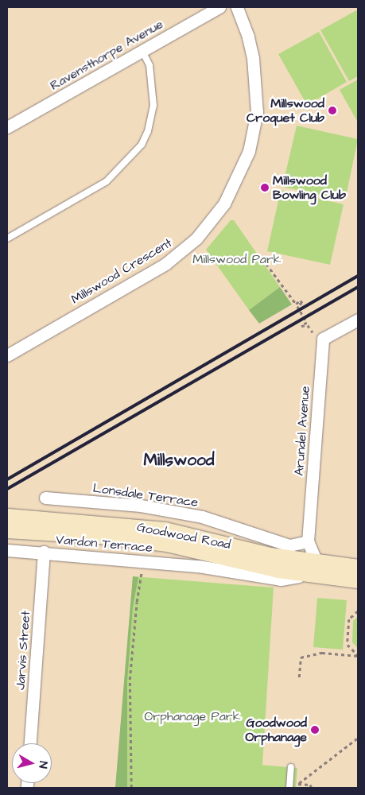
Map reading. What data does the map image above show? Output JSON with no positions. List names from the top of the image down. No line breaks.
{"streets":{"main road":["Goodwood Road"],"street":["Ravensthorpe Avenue","Millswood Crescent","Arundel Avenue","Lonsdale Terrace","Vardon Terrace","Jarvis Street"]},"crossings":[["Arundel Avenue","Lonsdale Terrace"],["Arundel Avenue","Goodwood Road"],["Arundel Avenue","Vardon Terrace"],["Goodwood Road","Vardon Terrace"],["Vardon Terrace","Jarvis Street"]],"districts":["Millswood"],"parks":["Millswood Park","Orphanage Park"],"places":["Millswood Croquet Club","Millswood Bowling Club","Goodwood Orphanage"],"north":"right"}
